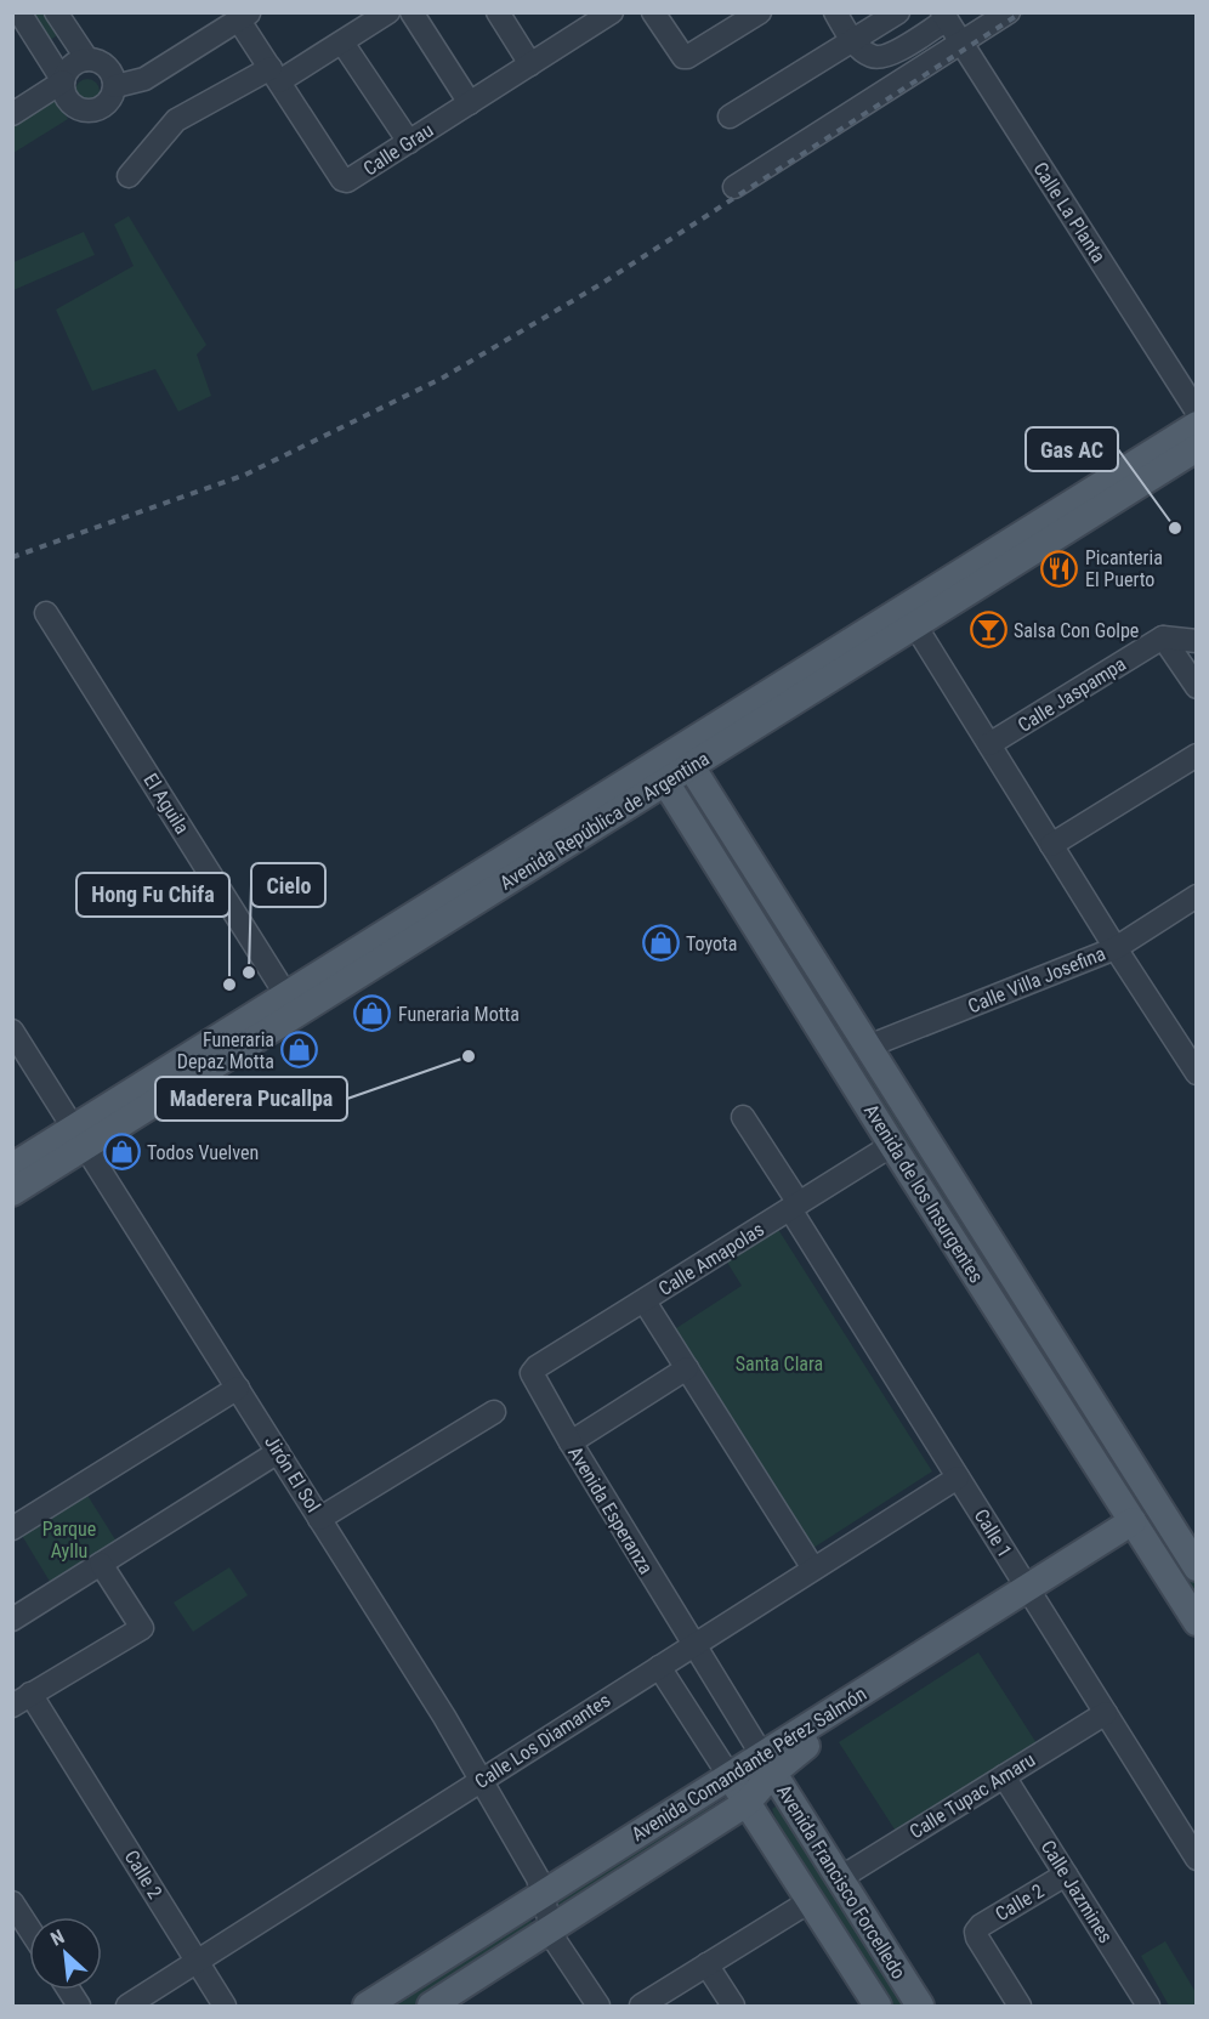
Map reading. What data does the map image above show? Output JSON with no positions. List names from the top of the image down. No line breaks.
{"streets":{"main road":["Avenida República de Argentina","Avenida de los Insurgentes","Avenida Comandante Pérez Salmón","Avenida Francisco Forcelledo"],"street":["Calle Grau","Calle La Planta","Calle Jaspampa","El Aguila","Calle Villa Josefina","Calle Amapolas","Jirón El Sol","Avenida Esperanza","Calle 1","Calle Los Diamantes","Calle Tupac Amaru","Calle 2","Calle Jazmines"]},"crossings":[["El Aguila","Avenida República de Argentina"],["Avenida República de Argentina","Avenida de los Insurgentes"],["Avenida República de Argentina","Jirón El Sol"],["Calle Villa Josefina","Avenida de los Insurgentes"],["Avenida de los Insurgentes","Calle Amapolas"],["Avenida de los Insurgentes","Avenida Comandante Pérez Salmón"],["Calle Amapolas","Avenida Esperanza"],["Calle Amapolas","Calle 1"],["Jirón El Sol","Calle Los Diamantes"],["Jirón El Sol","Avenida Comandante Pérez Salmón"],["Avenida Esperanza","Calle Los Diamantes"],["Avenida Esperanza","Avenida Francisco Forcelledo"],["Calle 1","Calle Los Diamantes"],["Calle 1","Avenida Comandante Pérez Salmón"],["Calle 1","Calle Tupac Amaru"],["Calle Los Diamantes","Calle 2"],["Calle Los Diamantes","Avenida Francisco Forcelledo"],["Avenida Comandante Pérez Salmón","Avenida Francisco Forcelledo"],["Calle Tupac Amaru","Avenida Francisco Forcelledo"],["Calle Tupac Amaru","Calle Jazmines"],["Calle 2","Calle Jazmines"]],"parks":["Santa Clara","Parque Ayllu"],"places":{"other":["Gas AC","Cielo","Hong Fu Chifa","Maderera Pucallpa"],"restaurant":["Picanteria El Puerto"],"bar":["Salsa Con Golpe"],"shop":["Toyota","Funeraria Motta","Funeraria Depaz Motta","Todos Vuelven"]},"north":"top left"}
